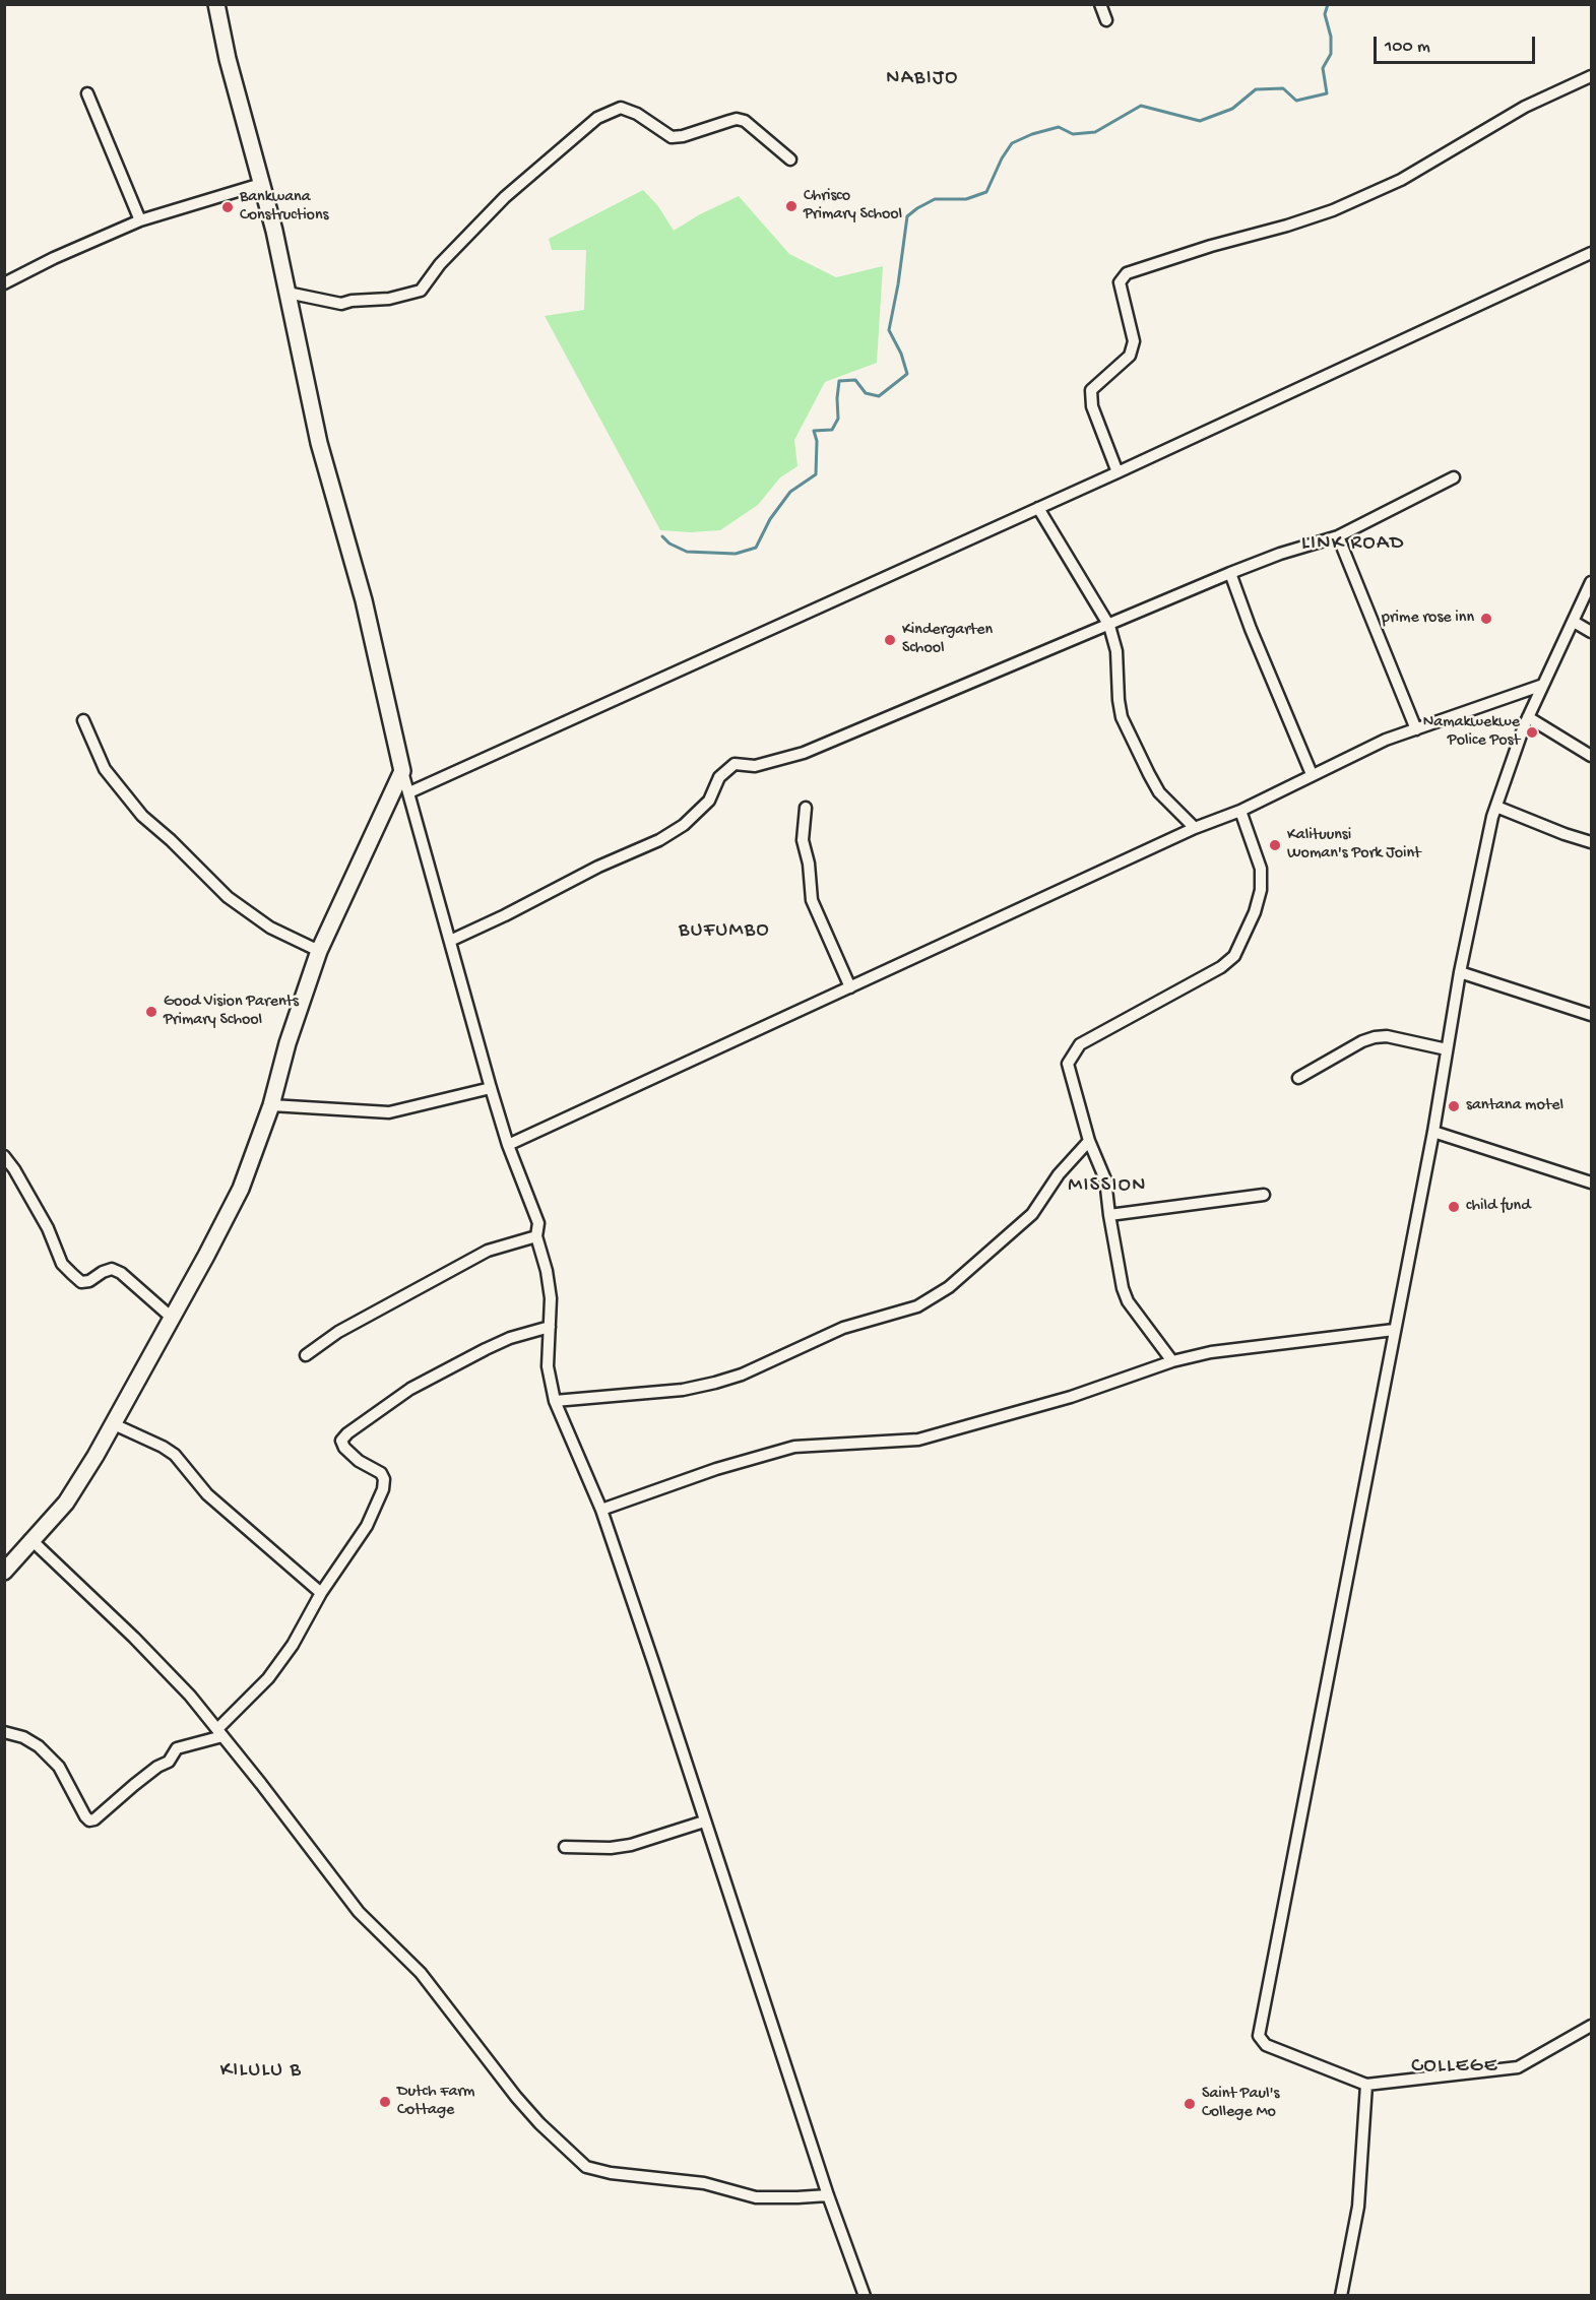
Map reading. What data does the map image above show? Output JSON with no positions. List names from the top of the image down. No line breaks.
{"districts":["NABIJO","LINK ROAD","BUFUMBO","MISSION","COLLEGE","KILULU B"],"places":["Chrisco Primary School","Bankwana Constructions","prime rose inn","Kindergarten School","Namakwekwe Police Post","Kalituunsi Woman's Pork Joint","Good Vision Parents Primary School","santana motel","child fund","Dutch Farm Cottage","Saint Paul's College Mo"],"scale_bar":"100 m"}
